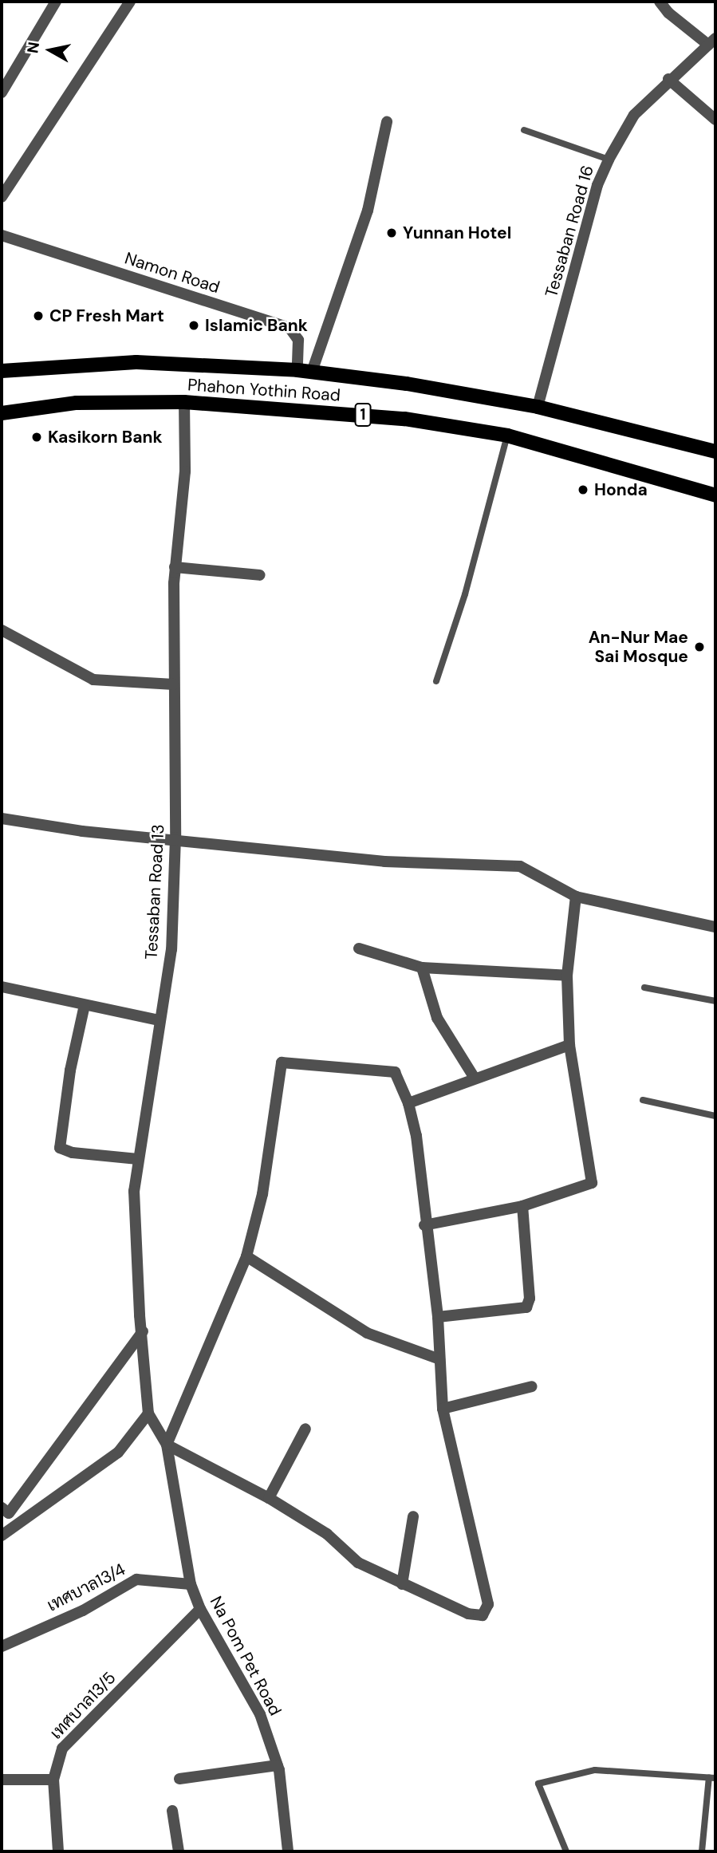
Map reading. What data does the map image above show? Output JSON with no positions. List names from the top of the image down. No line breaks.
{"streets":{"main road":["Phahon Yothin Road","1"],"street":["Tessaban Road 16","Namon Road","Tessaban Road 13","เทศบาล13/4","Na Pom Pet Road","เทศบาล13/5"]},"crossings":[["Tessaban Road 16","Phahon Yothin Road"],["Namon Road","Phahon Yothin Road"],["Phahon Yothin Road","Tessaban Road 13"],["Tessaban Road 13","Na Pom Pet Road"],["เทศบาล13/4","Na Pom Pet Road"],["Na Pom Pet Road","เทศบาล13/5"]],"places":["Yunnan Hotel","CP Fresh Mart","Islamic Bank","Kasikorn Bank","Honda","An-Nur Mae Sai Mosque"],"north":"left"}
